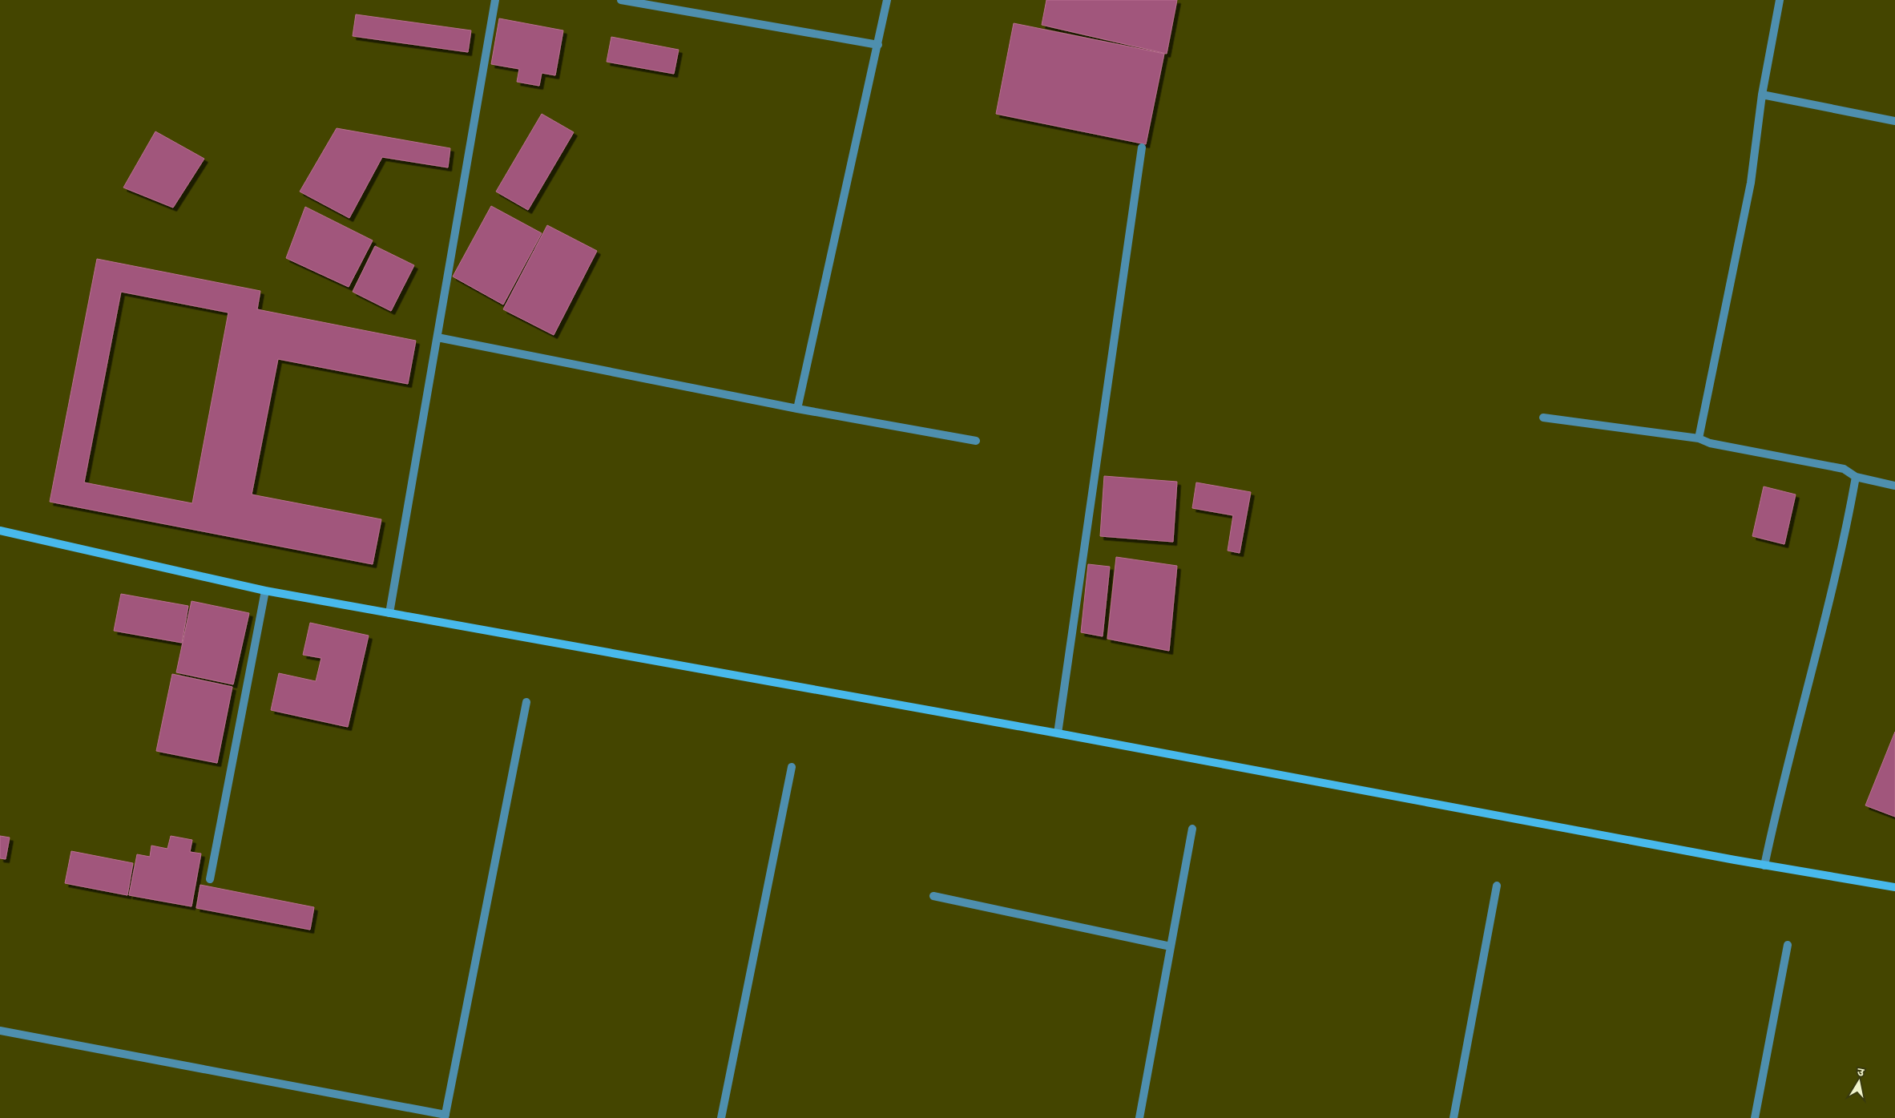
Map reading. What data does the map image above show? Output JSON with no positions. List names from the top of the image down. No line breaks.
{"north":"top"}
